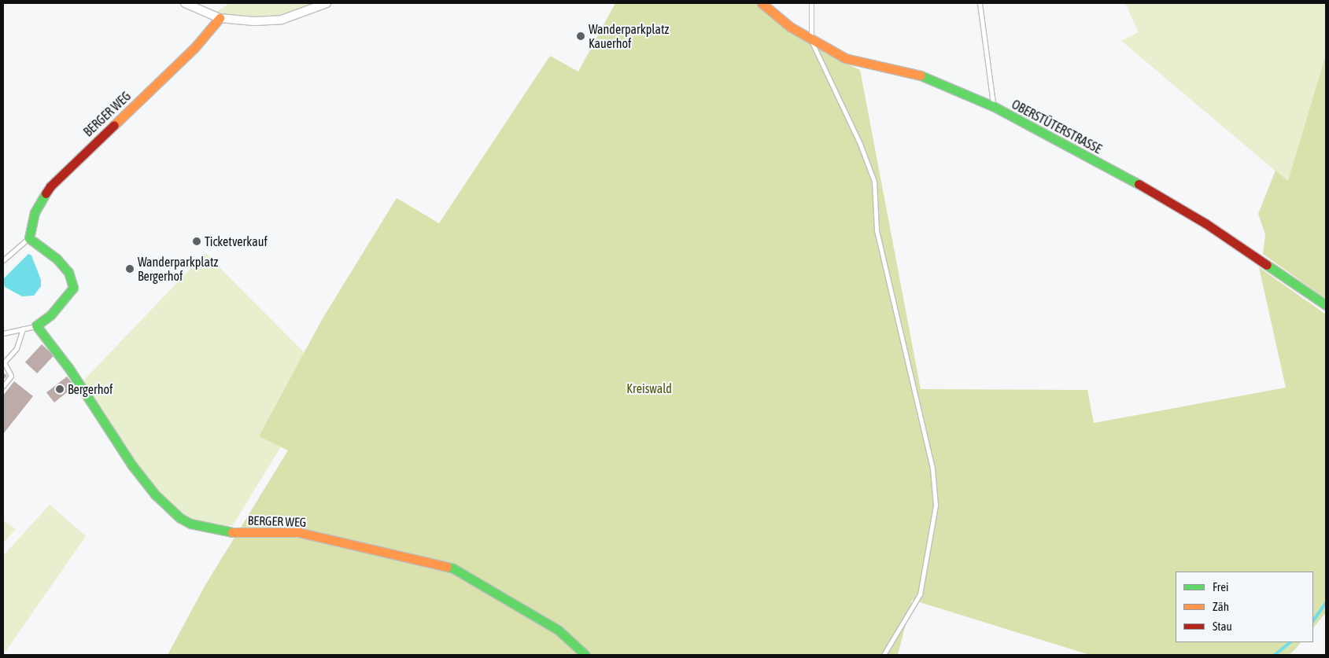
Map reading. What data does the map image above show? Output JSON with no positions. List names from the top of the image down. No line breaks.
{"streets":{"street":["BERGER WEG","OBERSTÜTERSTRASSE"]},"parks":["Kreiswald"],"places":["Wanderparkplatz Kauerhof","Ticketverkauf","Wanderparkplatz Bergerhof","Bergerhof"],"legend":["Frei","Zäh","Stau"]}
